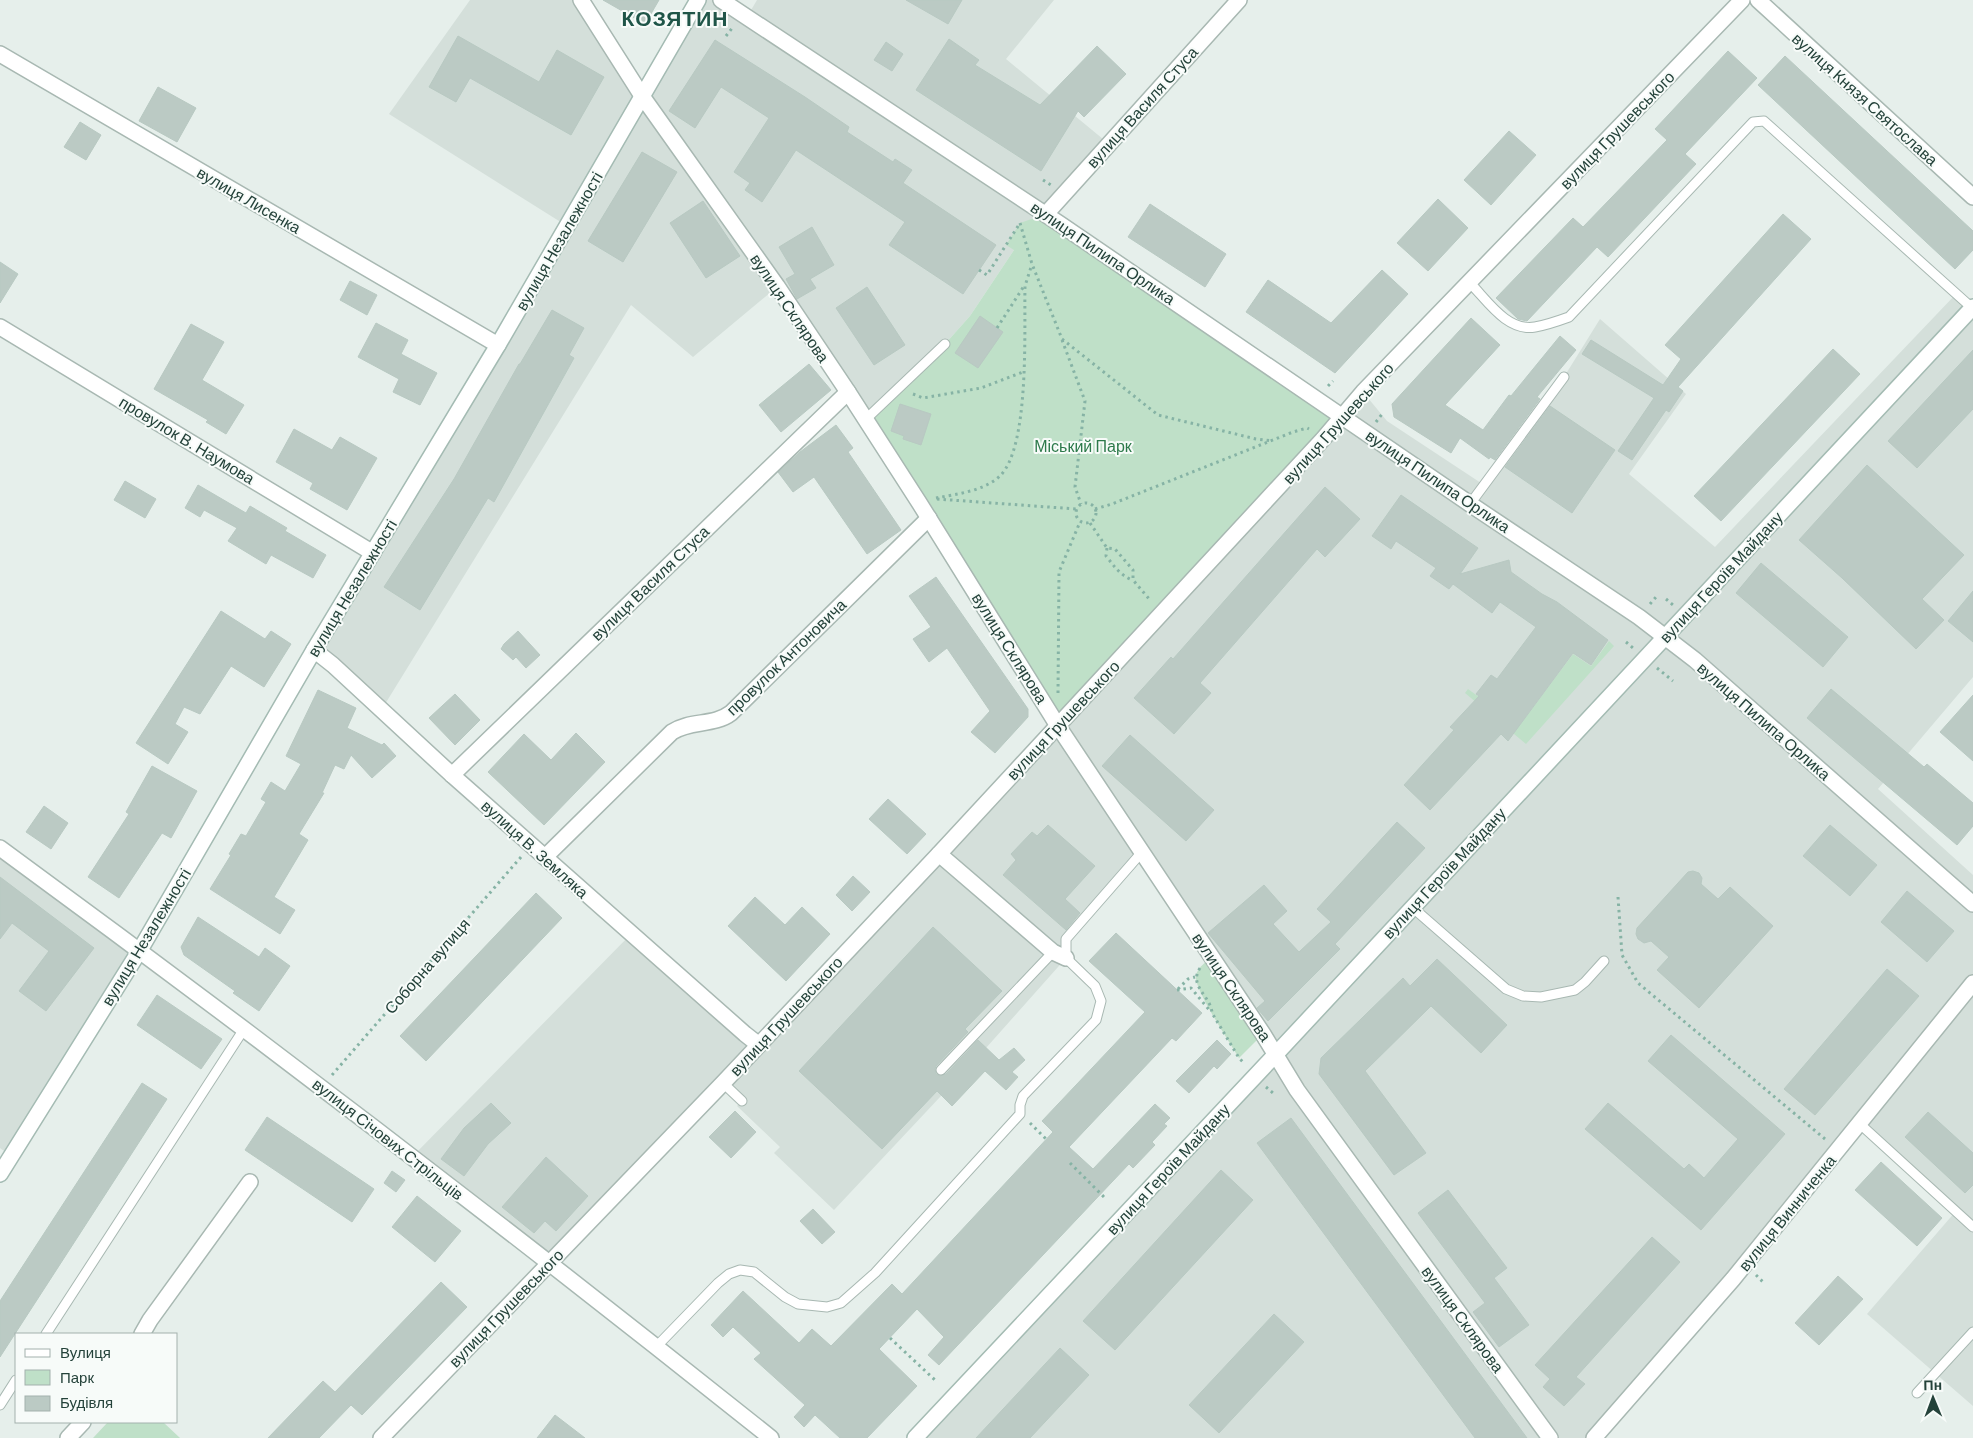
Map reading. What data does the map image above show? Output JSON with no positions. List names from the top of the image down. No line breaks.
{"streets":{"street":["вулиця Князя Святослава","вулиця Василя Стуса","вулиця Грушевського","вулиця Лисенка","вулиця Незалежності","вулиця Пилипа Орлика","вулиця Склярова","провулок В. Наумова","вулиця Героїв Майдану","провулок Антоновича","вулиця В. Земляка","вулиця Січових Стрільців","вулиця Винниченка"],"path":["Соборна вулиця"]},"crossings":[["вулиця Василя Стуса","вулиця Пилипа Орлика"],["вулиця Василя Стуса","вулиця Склярова"],["вулиця Василя Стуса","вулиця В. Земляка"],["вулиця Грушевського","вулиця Пилипа Орлика"],["вулиця Грушевського","вулиця Склярова"],["вулиця Грушевського","вулиця В. Земляка"],["вулиця Грушевського","вулиця Січових Стрільців"],["вулиця Лисенка","вулиця Незалежності"],["вулиця Незалежності","вулиця Склярова"],["вулиця Незалежності","провулок В. Наумова"],["вулиця Незалежності","вулиця В. Земляка"],["вулиця Незалежності","вулиця Січових Стрільців"],["вулиця Пилипа Орлика","вулиця Героїв Майдану"],["вулиця Склярова","вулиця Героїв Майдану"],["вулиця Склярова","провулок Антоновича"],["провулок Антоновича","вулиця В. Земляка"],["вулиця В. Земляка","Соборна вулиця"],["Соборна вулиця","вулиця Січових Стрільців"]],"districts":["КОЗЯТИН"],"parks":["Міський Парк"],"legend":["Вулиця","Парк","Будівля"],"north":"top"}
